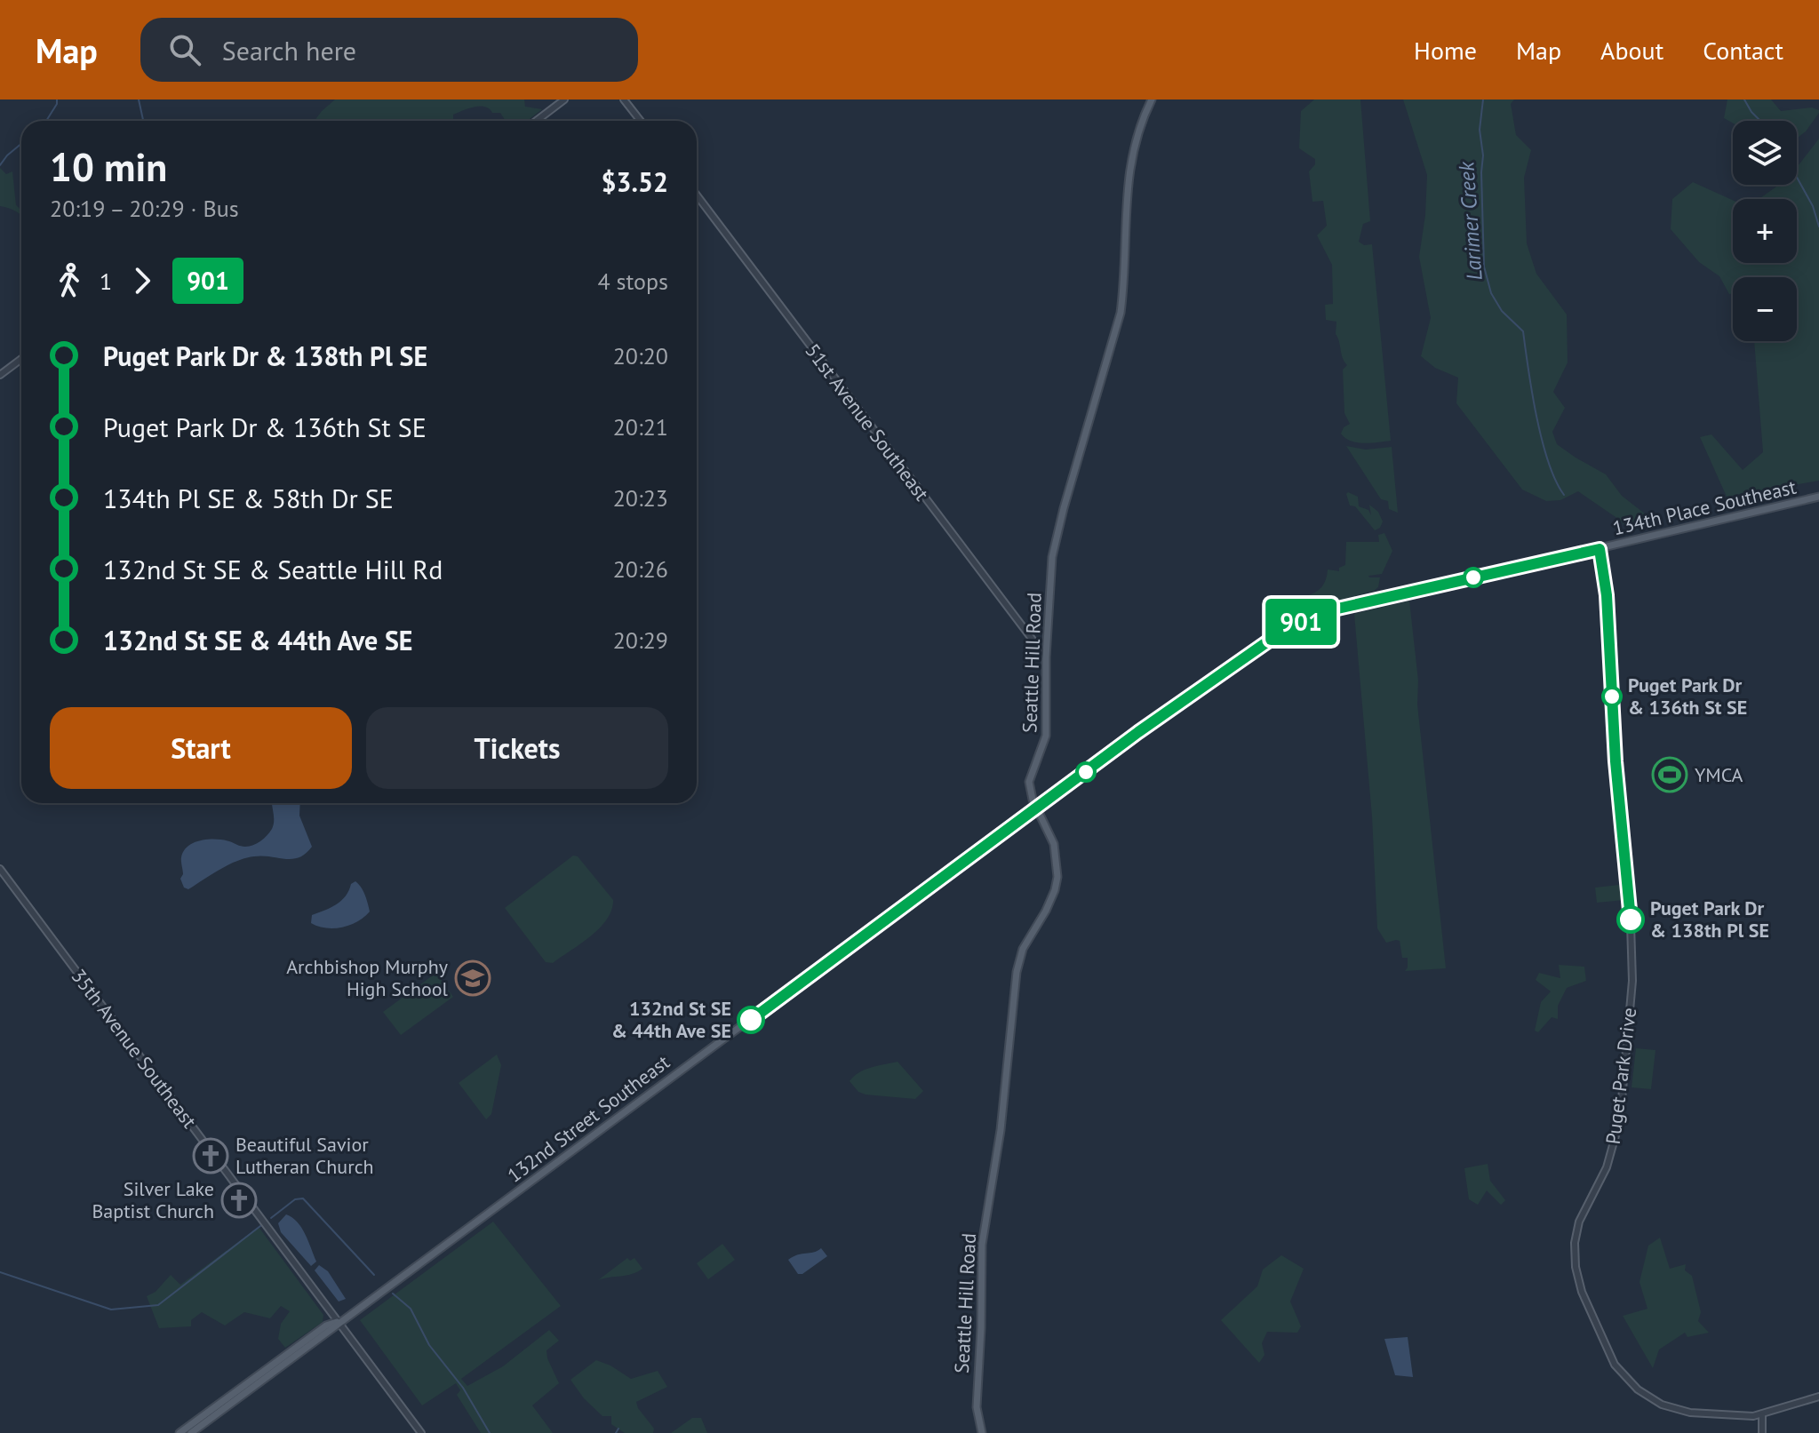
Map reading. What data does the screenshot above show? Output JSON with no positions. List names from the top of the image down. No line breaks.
{"streets":{"main road":["134th Place Southeast","Seattle Hill Road","132nd Street Southeast"],"street":["51st Avenue Southeast","35th Avenue Southeast","Puget Park Drive"]},"crossings":[["51st Avenue Southeast","Seattle Hill Road"],["134th Place Southeast","Puget Park Drive"],["134th Place Southeast","132nd Street Southeast"],["Seattle Hill Road","132nd Street Southeast"],["35th Avenue Southeast","132nd Street Southeast"]],"water":["Larimer Creek"],"places":{"other":["Puget Park Dr & 136th St SE","Puget Park Dr & 138th Pl SE","132nd St SE & 44th Ave SE"],"sports":["YMCA"],"school or university":["Archbishop Murphy High School"],"church":["Beautiful Savior Lutheran Church","Silver Lake Baptist Church"]},"lines":["bus line 901"],"page":{"header":"Map","search":"Search here","nav":["Home","Map","About","Contact"],"on_map":"901","map_buttons":["+","−"],"heading":["10 min","20:19 – 20:29 · Bus","$3.52"],"legs":["1","901","4 stops"],"list":[{"name":"Puget Park Dr & 138th Pl SE","value":"20:20"},{"name":"Puget Park Dr & 136th St SE","value":"20:21"},{"name":"134th Pl SE & 58th Dr SE","value":"20:23"},{"name":"132nd St SE & Seattle Hill Rd","value":"20:26"},{"name":"132nd St SE & 44th Ave SE","value":"20:29"}],"buttons":["Start","Tickets"]}}
